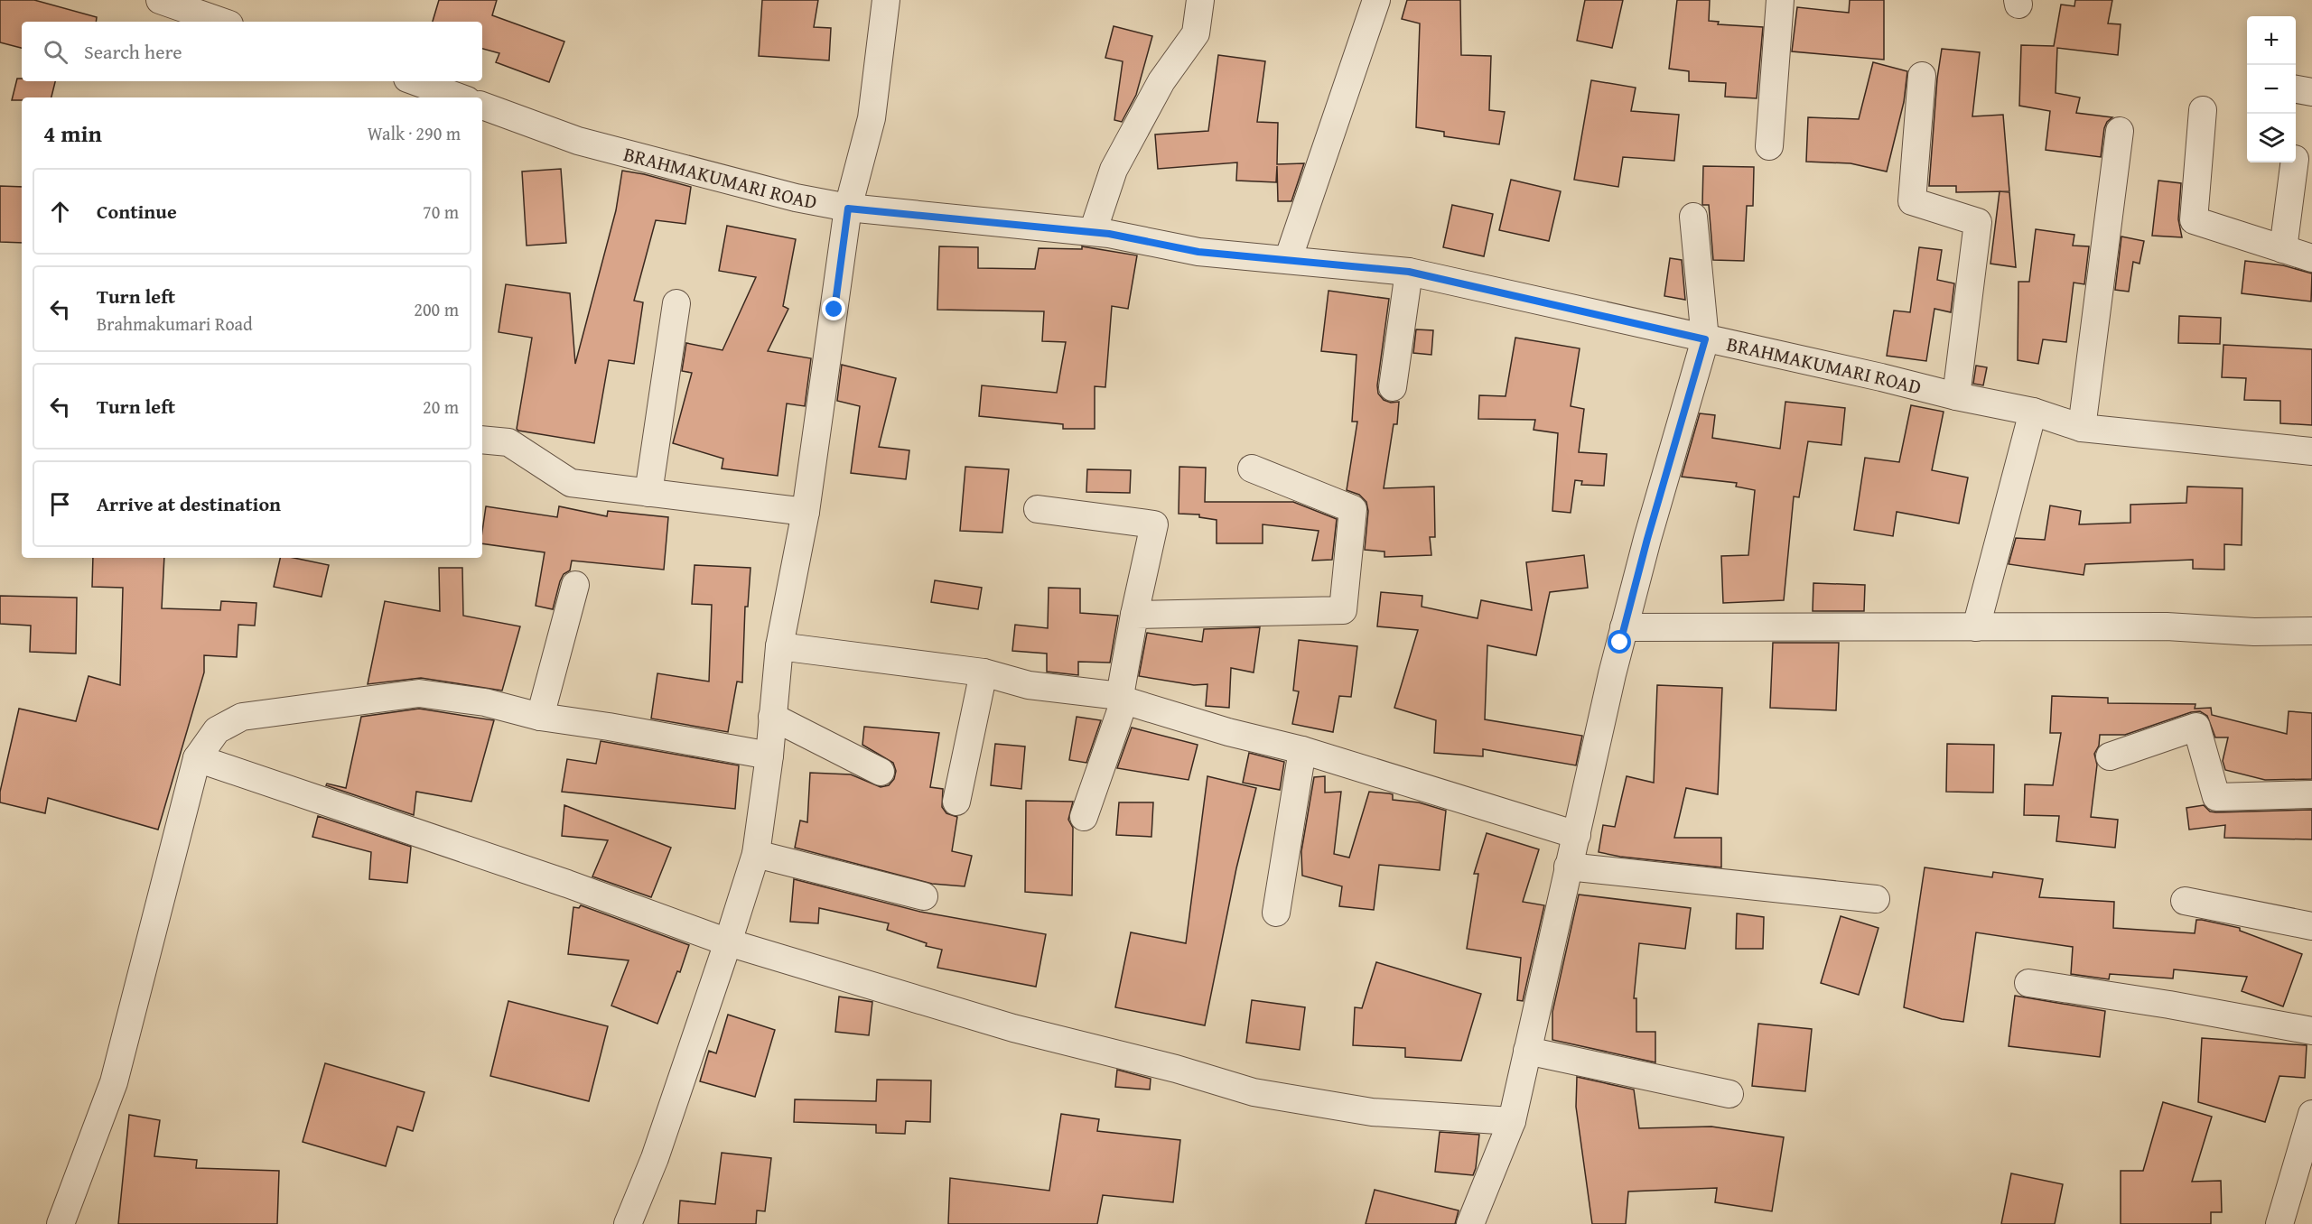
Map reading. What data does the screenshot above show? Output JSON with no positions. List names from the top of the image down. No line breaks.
{"streets":{"street":["BRAHMAKUMARI ROAD"]},"page":{"map_buttons":["+","−"],"search":"Search here","heading":["4 min","Walk · 290 m"],"list":[["Continue","70 m"],["Turn left","Brahmakumari Road","200 m"],["Turn left","20 m"],"Arrive at destination"]}}
